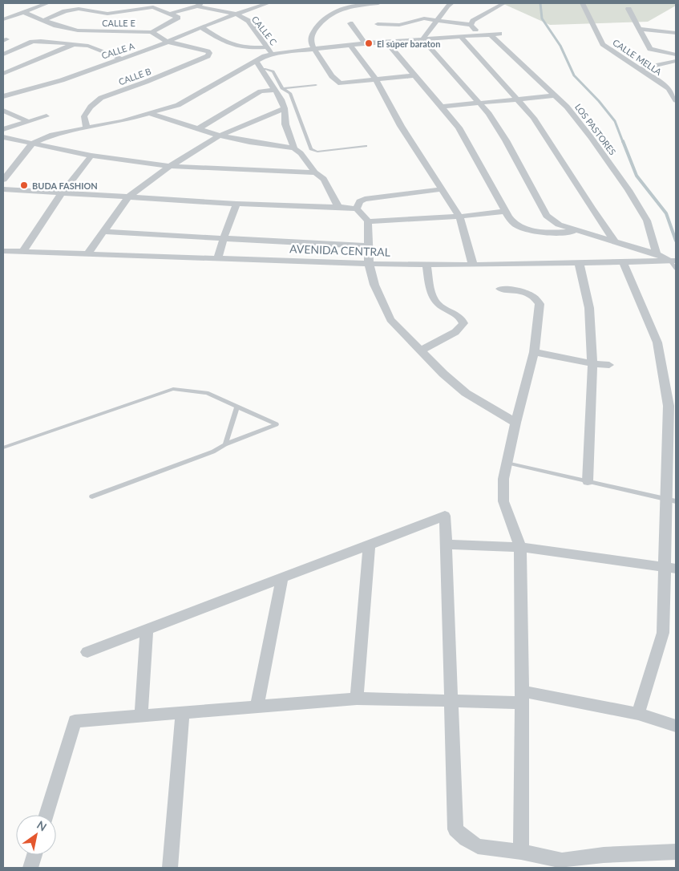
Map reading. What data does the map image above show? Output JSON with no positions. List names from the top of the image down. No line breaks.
{"streets":{"street":["CALLE E","CALLE C","CALLE A","CALLE MELLA","CALLE B","LOS PASTORES","AVENIDA CENTRAL"]},"crossings":[["CALLE E","CALLE A"],["CALLE E","CALLE B"],["CALLE C","CALLE A"]],"places":["El súper baraton","BUDA FASHION"],"north":"top right"}
